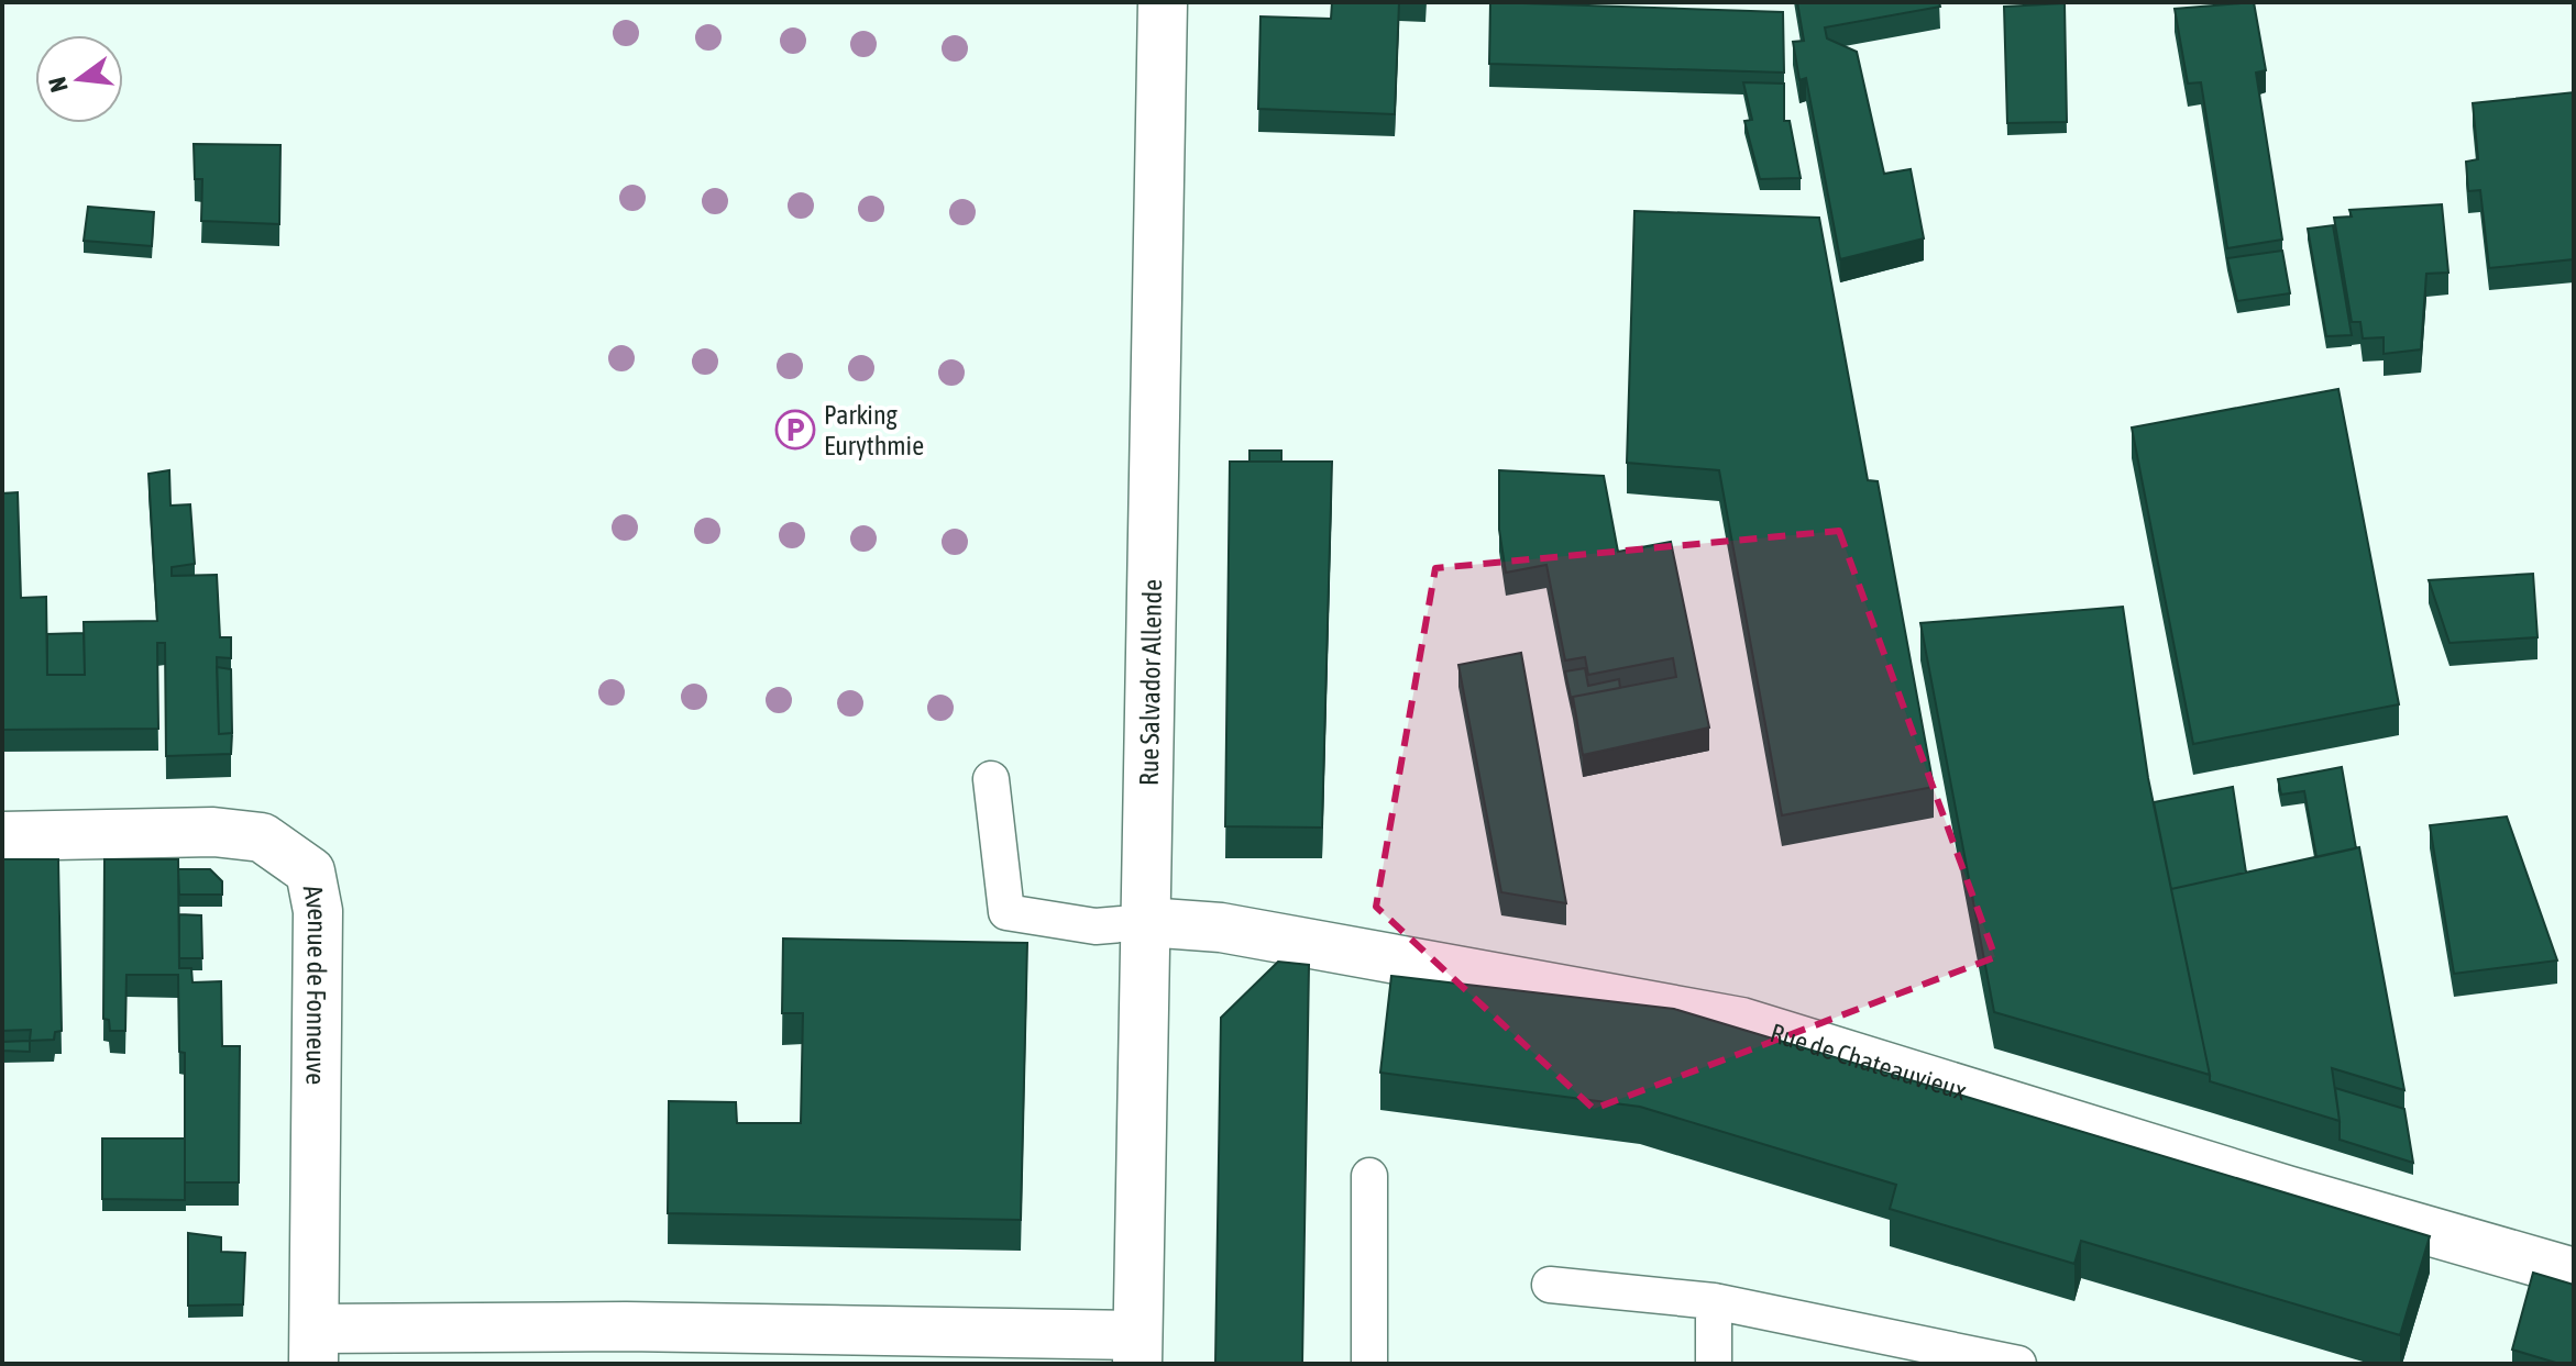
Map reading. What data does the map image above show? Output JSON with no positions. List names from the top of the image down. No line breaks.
{"streets":{"street":["Rue Salvador Allende","Avenue de Fonneuve","Rue de Chateauvieux"]},"crossings":[["Rue Salvador Allende","Rue de Chateauvieux"]],"places":{"parking":["Parking Eurythmie"]},"north":"left"}
